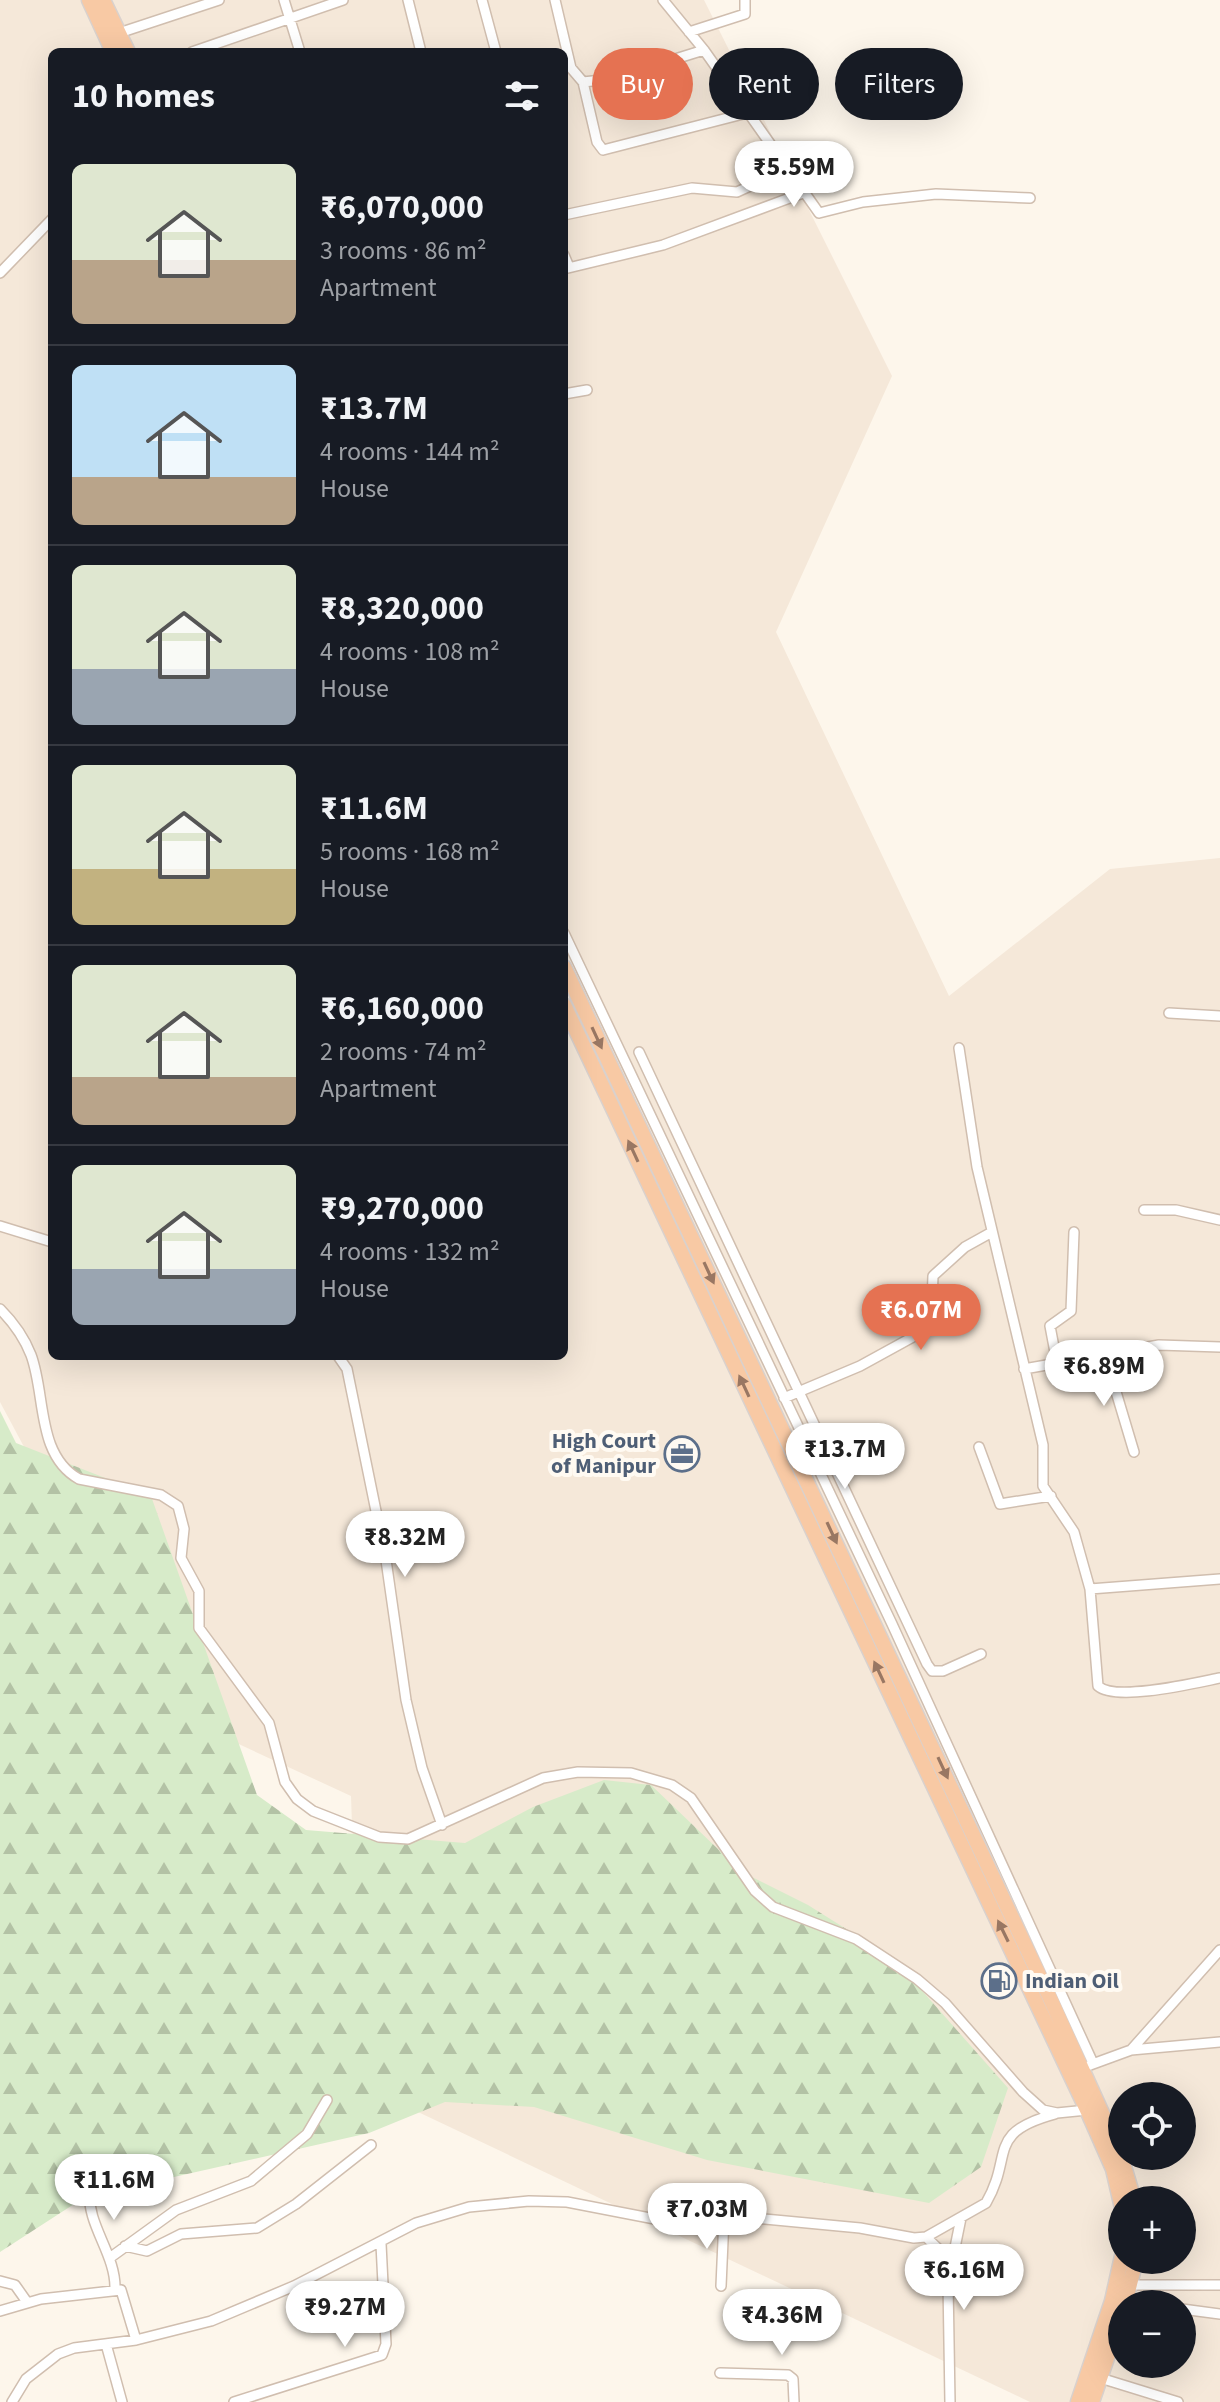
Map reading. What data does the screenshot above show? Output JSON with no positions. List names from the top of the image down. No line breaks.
{"places":{"office":["High Court of Manipur"],"fuel station":["Indian Oil"]},"page":{"chip":["Buy","Rent","Filters"],"heading":"10 homes","price":["₹5.59M","₹6.07M","₹6.89M","₹13.7M","₹8.32M","₹11.6M","₹7.03M","₹6.16M","₹9.27M","₹4.36M"],"list":[{"name":"₹6,070,000","note":"3 rooms · 86 m² · Apartment"},{"name":"₹13.7M","note":"4 rooms · 144 m² · House"},{"name":"₹8,320,000","note":"4 rooms · 108 m² · House"},{"name":"₹11.6M","note":"5 rooms · 168 m² · House"},{"name":"₹6,160,000","note":"2 rooms · 74 m² · Apartment"},{"name":"₹9,270,000","note":"4 rooms · 132 m² · House"}],"map_buttons":["+","−"]}}
